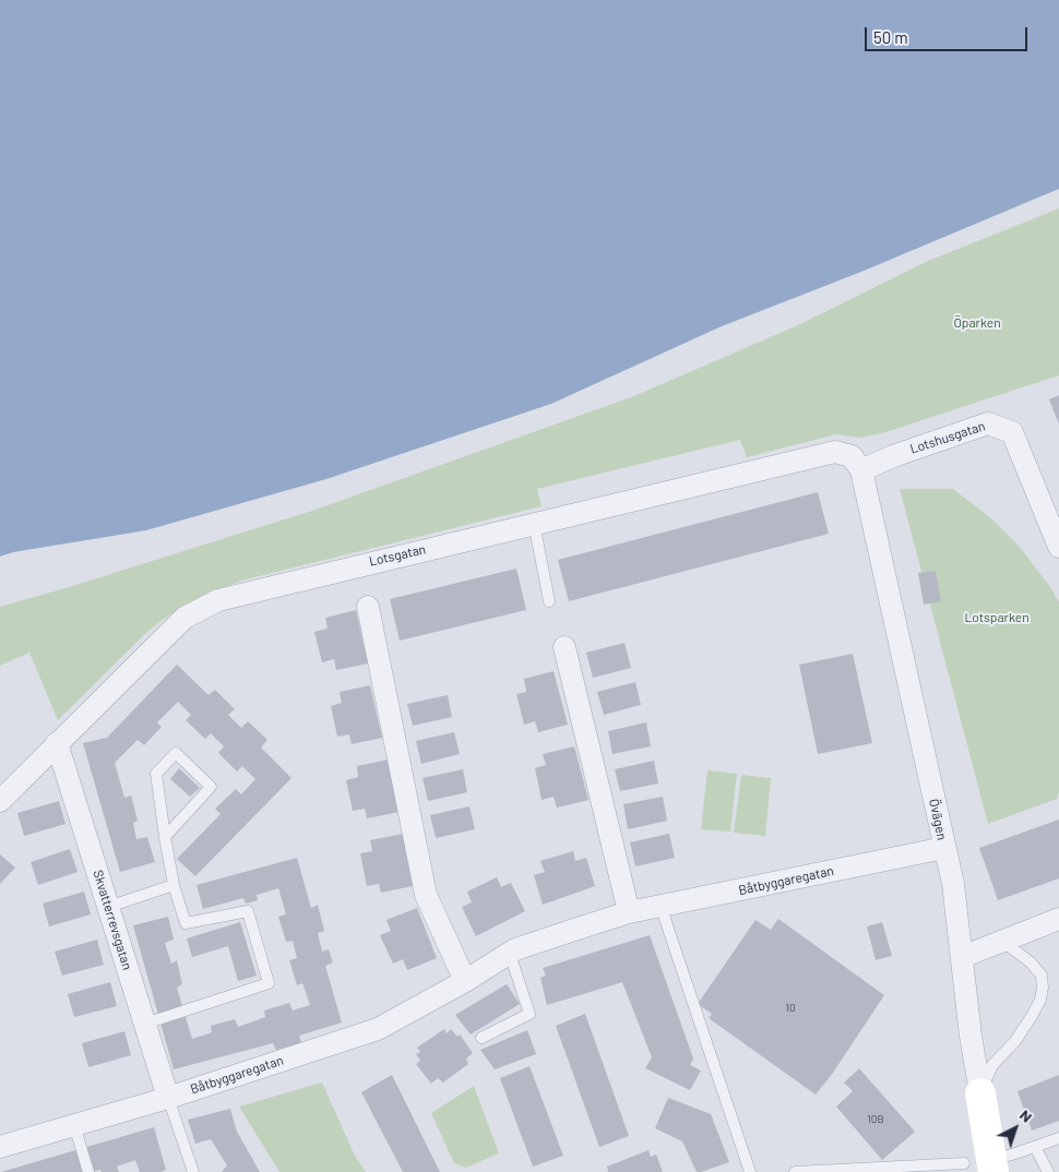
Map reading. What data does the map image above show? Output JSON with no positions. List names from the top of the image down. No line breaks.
{"streets":{"street":["Lotshusgatan","Lotsgatan","Övägen","Båtbyggaregatan","Skvatterrevsgatan"]},"crossings":[["Lotshusgatan","Lotsgatan"],["Lotshusgatan","Övägen"],["Lotsgatan","Övägen"],["Lotsgatan","Skvatterrevsgatan"],["Övägen","Båtbyggaregatan"],["Båtbyggaregatan","Skvatterrevsgatan"]],"parks":["Öparken","Lotsparken"],"house_numbers":["10","10B"],"scale_bar":"50 m","north":"top right"}
